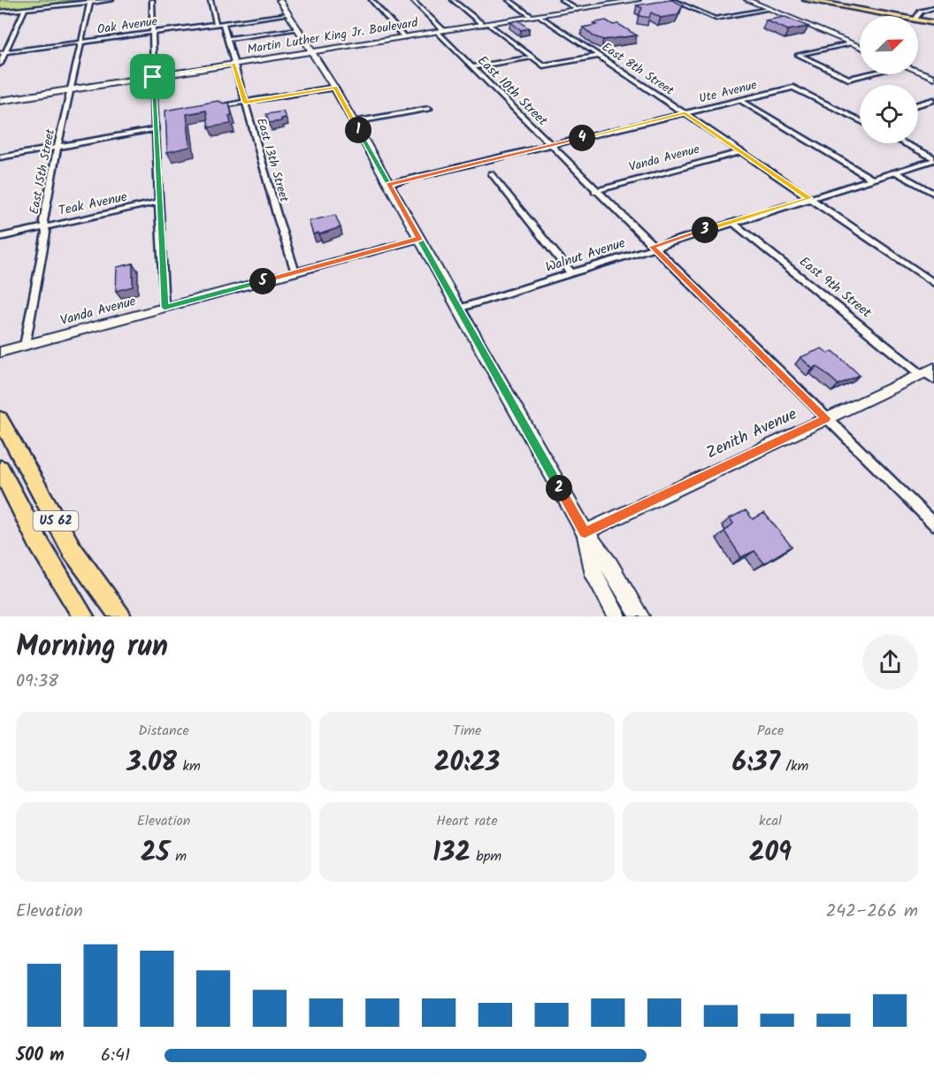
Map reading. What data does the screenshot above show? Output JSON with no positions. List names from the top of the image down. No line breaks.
{"streets":{"main road":["Martin Luther King Jr. Boulevard","US 62"],"street":["Oak Avenue","East 8th Street","East 10th Street","Ute Avenue","Vanda Avenue","East 13th Street","East 15th Street","Teak Avenue","Walnut Avenue","East 9th Street","Zenith Avenue"]},"crossings":[["Oak Avenue","East 13th Street"],["Oak Avenue","East 15th Street"],["Martin Luther King Jr. Boulevard","East 8th Street"],["Martin Luther King Jr. Boulevard","East 10th Street"],["Martin Luther King Jr. Boulevard","East 13th Street"],["Martin Luther King Jr. Boulevard","East 15th Street"],["East 8th Street","Ute Avenue"],["East 8th Street","Vanda Avenue"],["East 8th Street","Walnut Avenue"],["East 10th Street","Ute Avenue"],["East 10th Street","Vanda Avenue"],["East 10th Street","Walnut Avenue"],["East 10th Street","Zenith Avenue"],["Vanda Avenue","East 13th Street"],["Vanda Avenue","East 15th Street"],["East 15th Street","Teak Avenue"],["Walnut Avenue","East 9th Street"],["East 9th Street","Zenith Avenue"]],"north":"top right","page":{"pins":["1","4","3","5","2"],"heading":["Morning run","09:38"],"stats":[["Distance","3.08 km"],["Time","20:23"],["Pace","6:37 /km"],["Elevation","25 m"],["Heart rate","132 bpm"],["kcal","209"]],"chart":["Elevation","242–266 m"],"list":[{"name":"500 m","note":"6:41"}]}}
